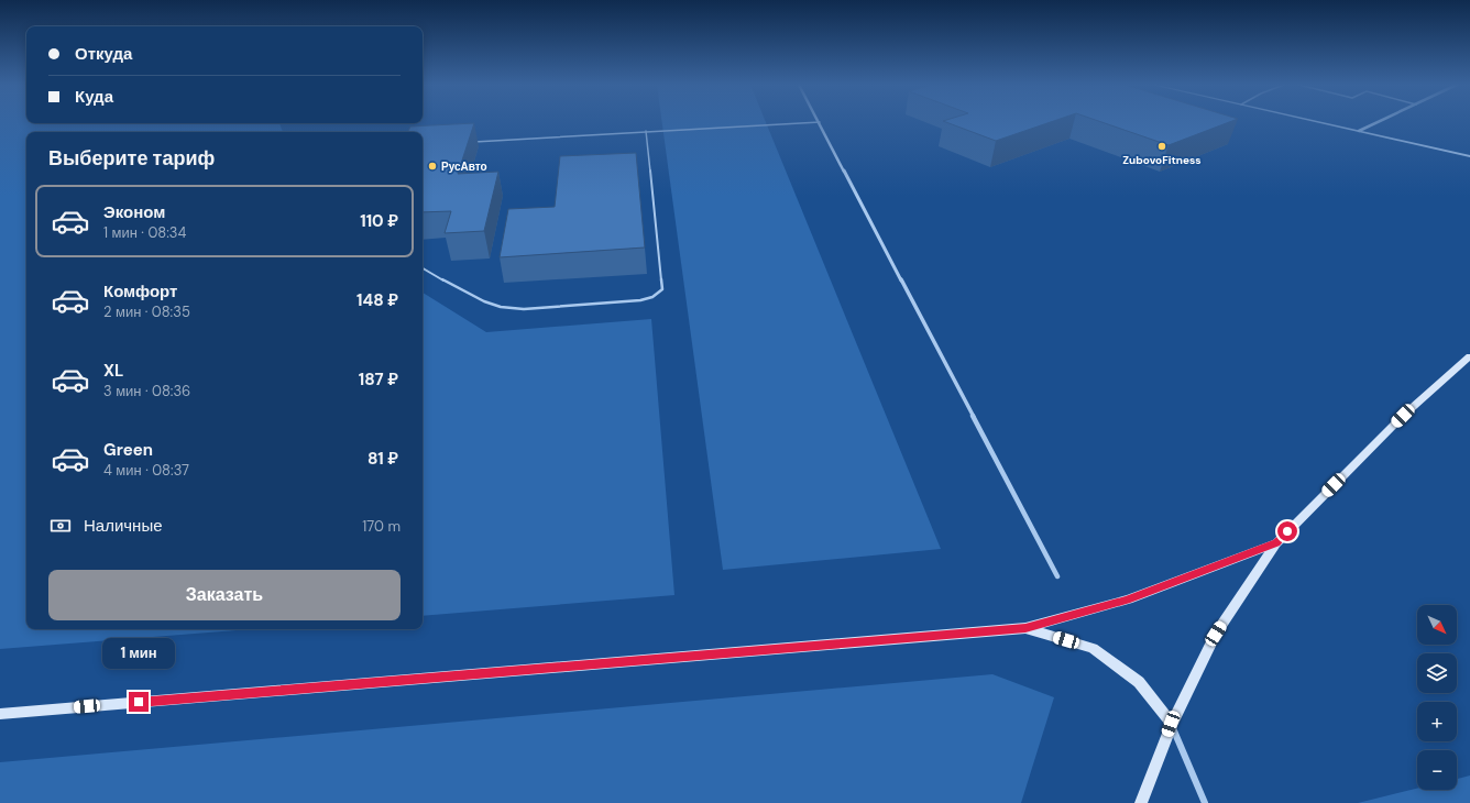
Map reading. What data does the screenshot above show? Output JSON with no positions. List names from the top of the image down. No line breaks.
{"places":["ZubovoFitness","РусАвто"],"north":"bottom right","page":{"banner":["Откуда","Куда"],"heading":"Выберите тариф","list":[{"name":"Эконом","note":"1 мин · 08:34","value":"110 ₽"},{"name":"Комфорт","note":"2 мин · 08:35","value":"148 ₽"},{"name":"XL","note":"3 мин · 08:36","value":"187 ₽"},{"name":"Green","note":"4 мин · 08:37","value":"81 ₽"}],"pay":["Наличные","170 m"],"buttons":"Заказать","map_buttons":["+","−"],"bubble":"1 мин"}}
